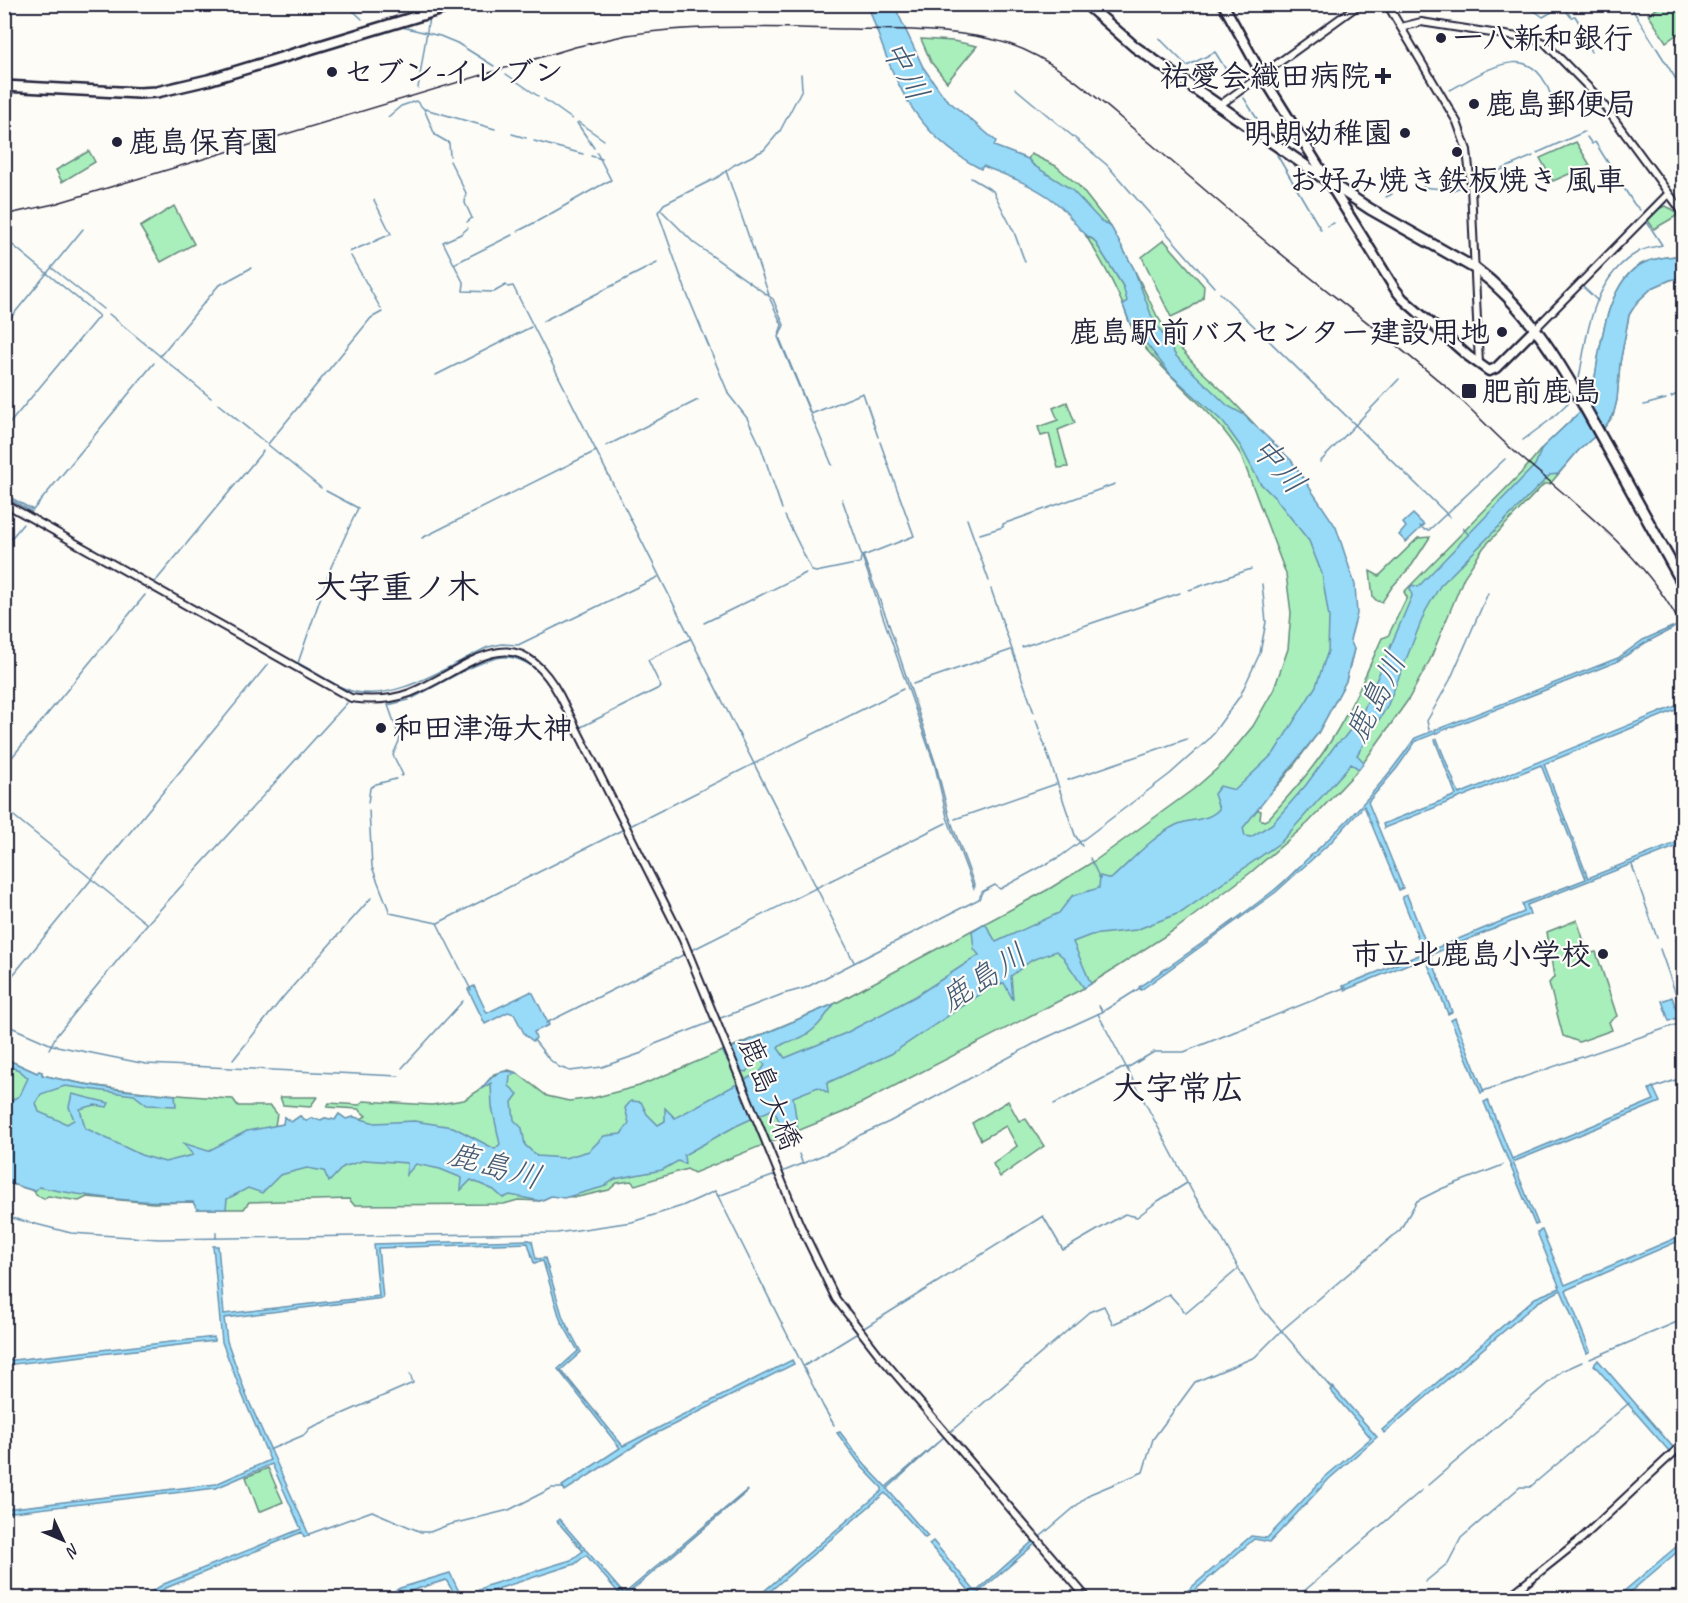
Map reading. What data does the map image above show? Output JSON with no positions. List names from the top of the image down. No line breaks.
{"streets":{"street":["鹿島大橋"]},"districts":["大字重ノ木","大字常広"],"water":["中川","鹿島川"],"places":{"other":["一八新和銀行","セブン-イレブン","鹿島郵便局","明朗幼稚園","鹿島保育園","お好み焼き鉄板焼き 風車","鹿島駅前バスセンター建設用地","和田津海大神","市立北鹿島小学校"],"health":["祐愛会織田病院"],"transit":["肥前鹿島"]},"north":"bottom right"}
